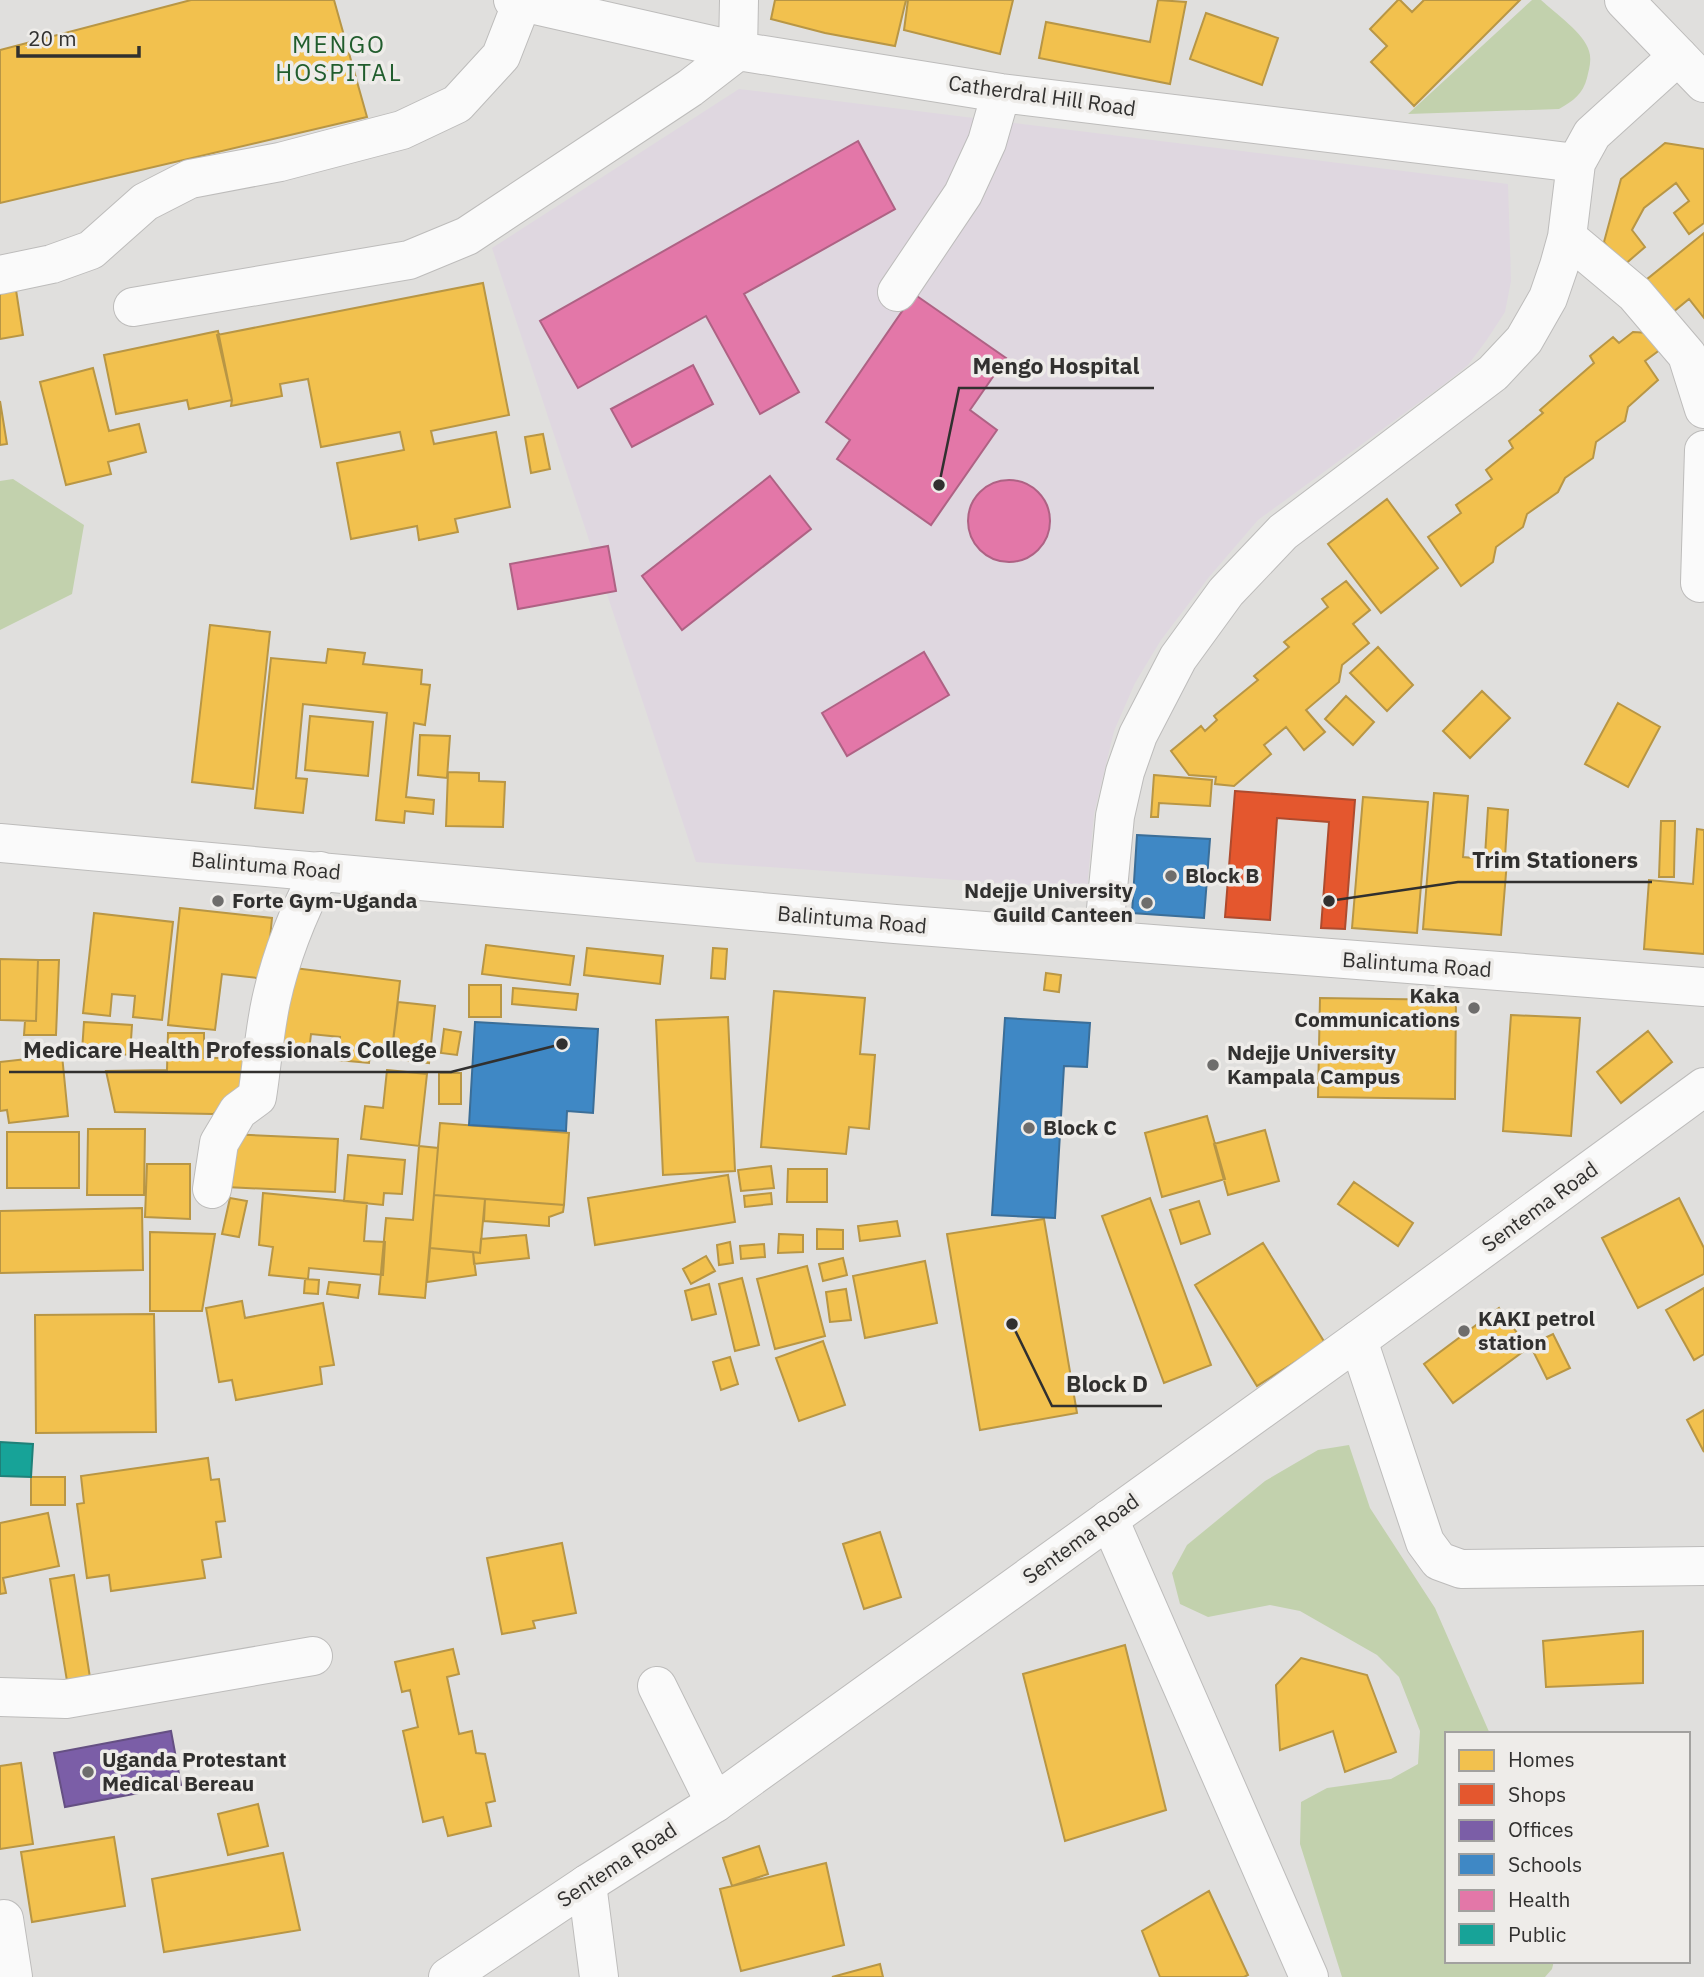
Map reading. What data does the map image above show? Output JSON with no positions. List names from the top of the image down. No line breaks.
{"streets":{"street":["Catherdral Hill Road","Balintuma Road","Sentema Road"]},"districts":["MENGO HOSPITAL"],"places":["Mengo Hospital","Block B","Forte Gym-Uganda","Trim Stationers","Ndejje University Guild Canteen","Kaka Communications","Medicare Health Professionals College","Ndejje University Kampala Campus","Block C","Block D","KAKI petrol station","Uganda Protestant Medical Bereau"],"legend":["Homes","Shops","Offices","Schools","Health","Public"],"scale_bar":"20 m"}
